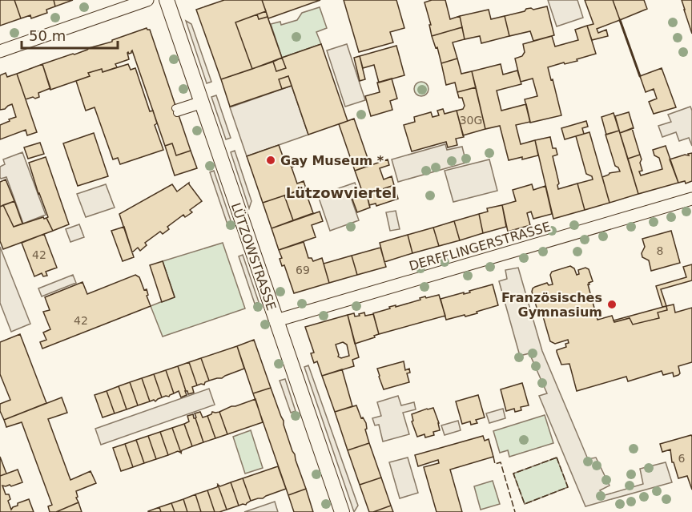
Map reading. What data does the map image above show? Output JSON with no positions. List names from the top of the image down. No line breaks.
{"streets":{"street":["DERFFLINGERSTRASSE","LÜTZOWSTRASSE"]},"crossings":[["DERFFLINGERSTRASSE","LÜTZOWSTRASSE"]],"districts":["Lützowviertel"],"places":["Gay Museum *","Französisches Gymnasium"],"house_numbers":["30G","8","42","69","42","6"],"scale_bar":"50 m"}
